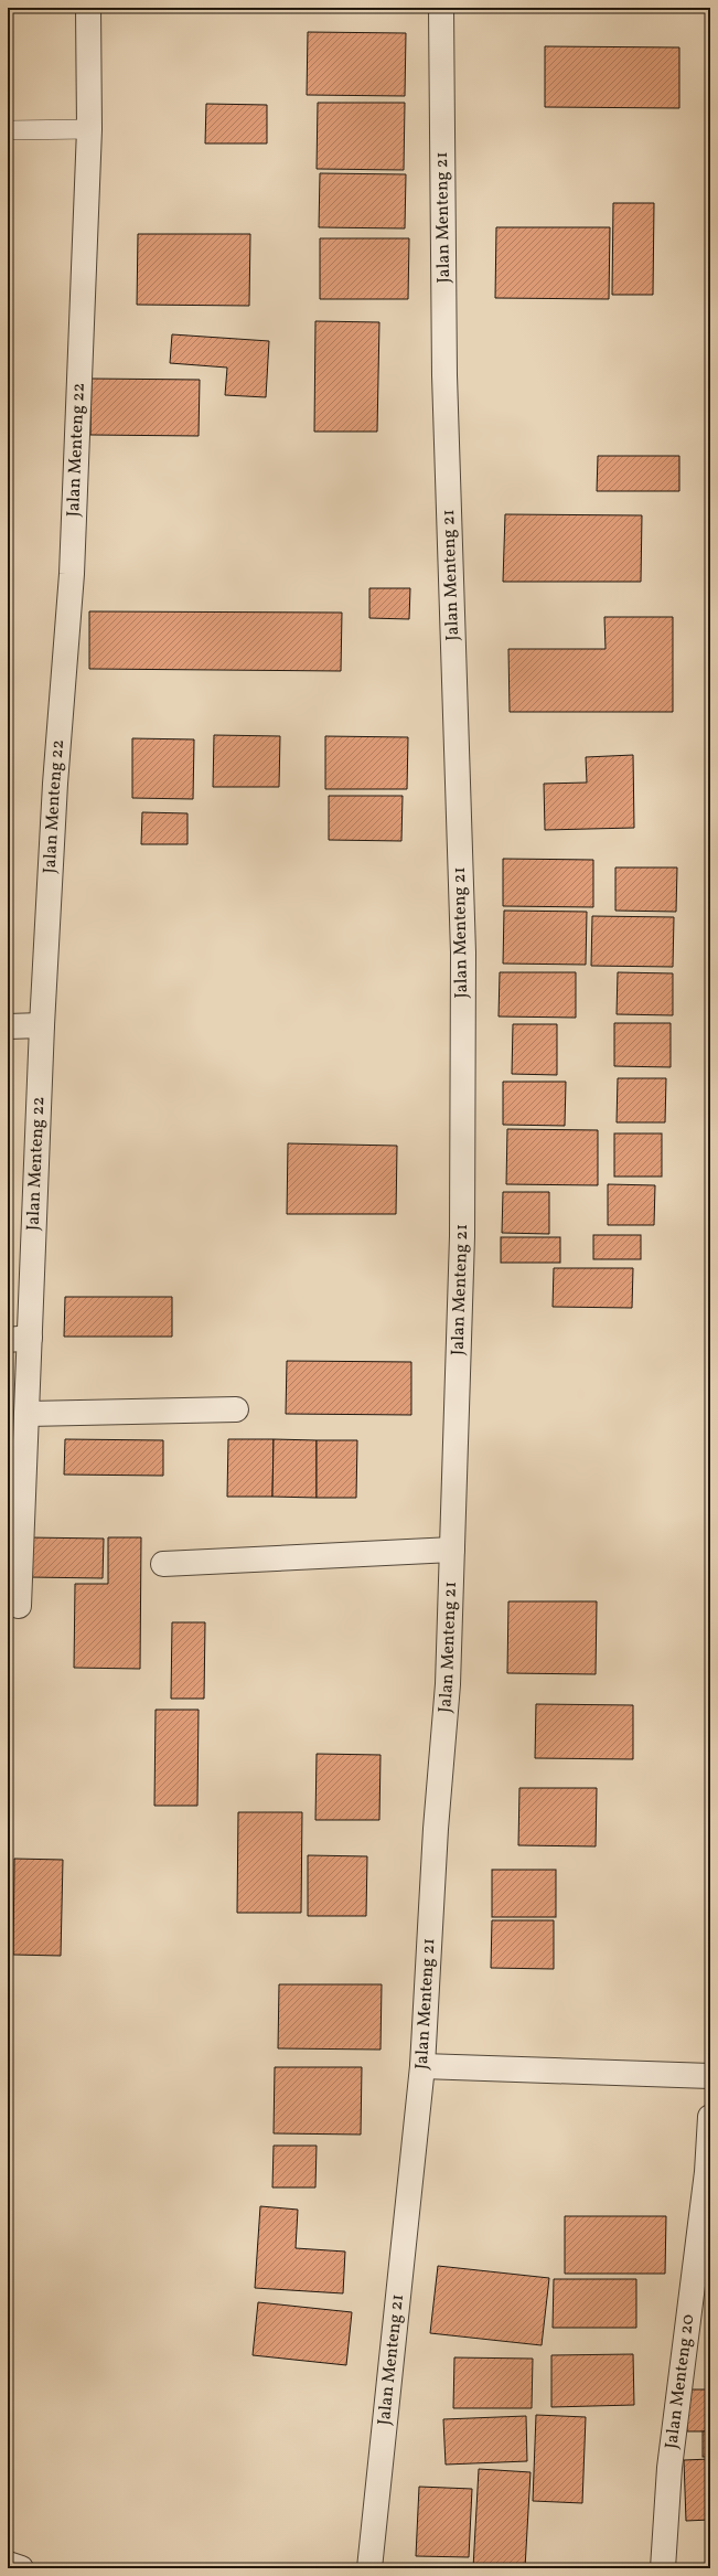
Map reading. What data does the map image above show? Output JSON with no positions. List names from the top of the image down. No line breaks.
{"streets":{"street":["Jalan Menteng 21","Jalan Menteng 22","Jalan Menteng 20"]}}
